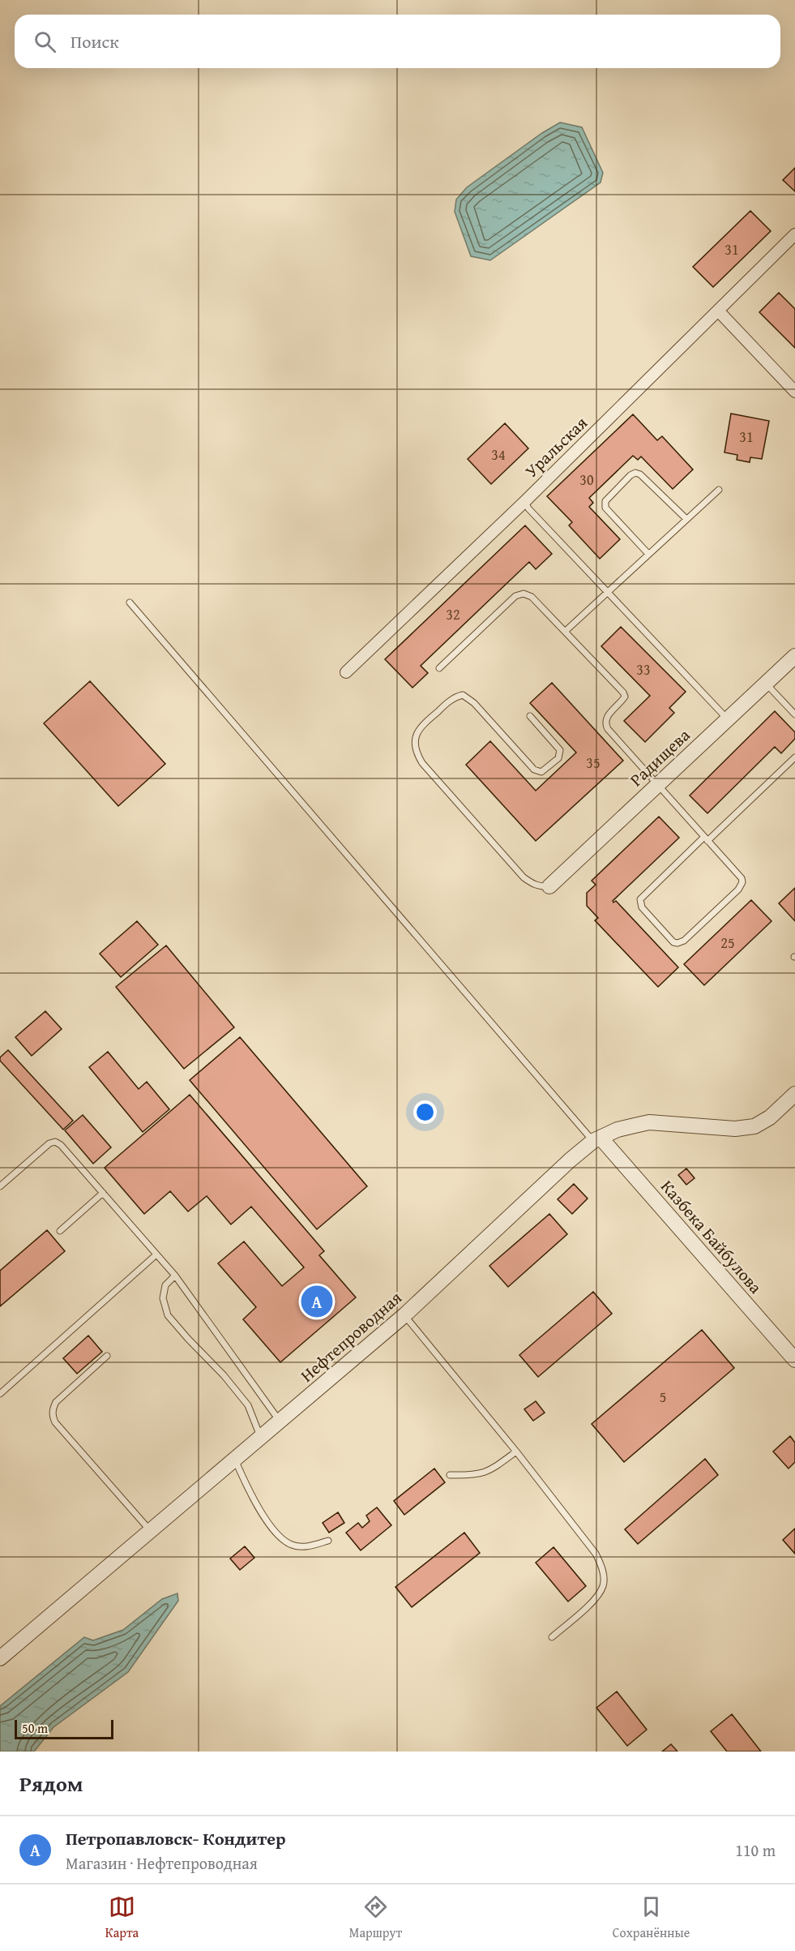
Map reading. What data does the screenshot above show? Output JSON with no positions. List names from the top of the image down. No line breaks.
{"streets":{"street":["Уральская","Радищева","Казбека Байбулова","Нефтепроводная"]},"crossings":[["Казбека Байбулова","Нефтепроводная"]],"house_numbers":["31","31","34","30","32","33","35","25","5"],"scale_bar":"50 m","page":{"search":"Поиск","pins":"A","scale":"50 m","heading":"Рядом","list":[{"mark":"A","name":"Петропавловск- Кондитер","note":"Магазин · Нефтепроводная","value":"110 m"}],"nav":["Карта","Маршрут","Сохранённые"]}}
